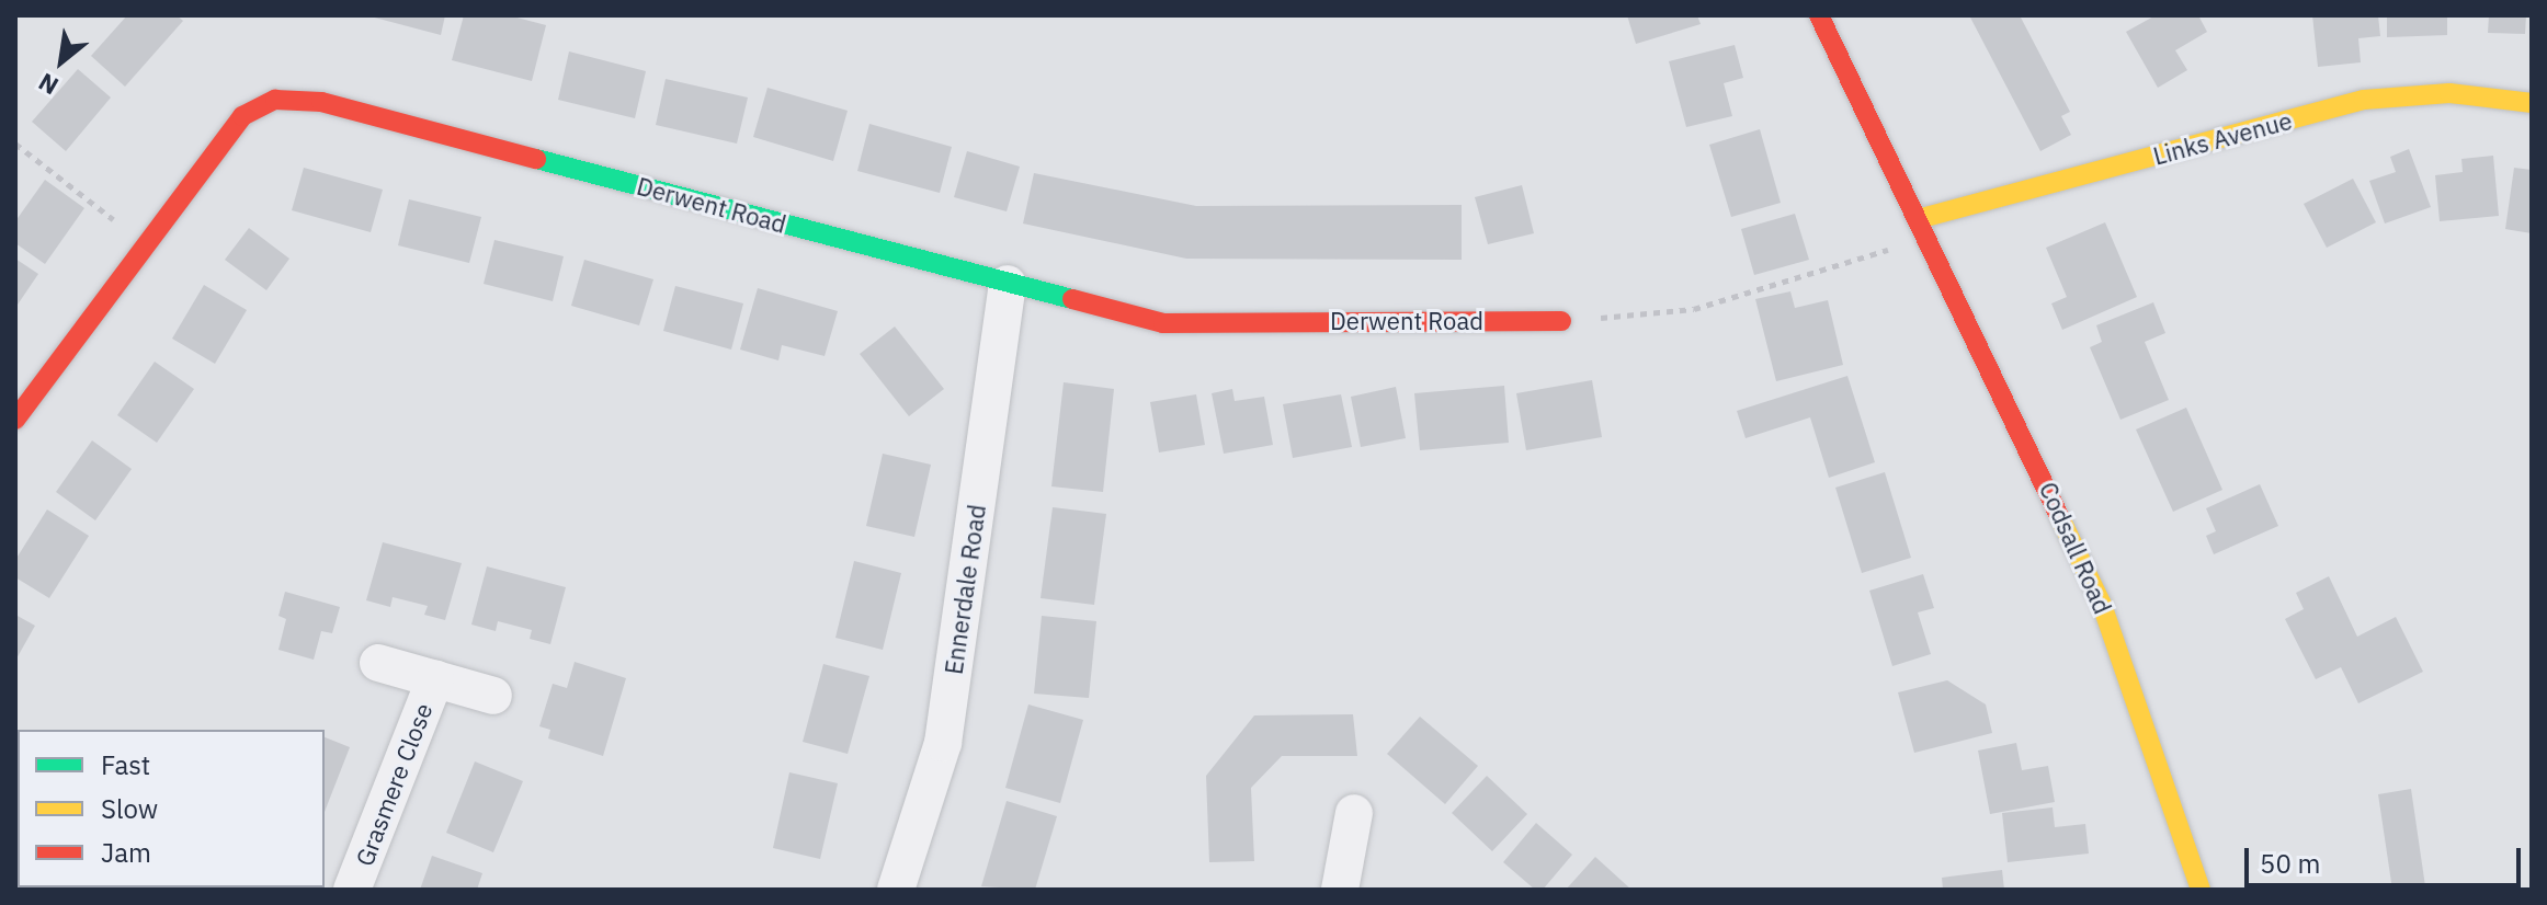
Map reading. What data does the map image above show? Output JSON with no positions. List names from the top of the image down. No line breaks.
{"streets":{"street":["Links Avenue","Derwent Road","Codsall Road","Ennerdale Road","Grasmere Close"]},"crossings":[["Links Avenue","Codsall Road"],["Derwent Road","Ennerdale Road"]],"legend":["Fast","Slow","Jam"],"scale_bar":"50 m","north":"bottom left"}
